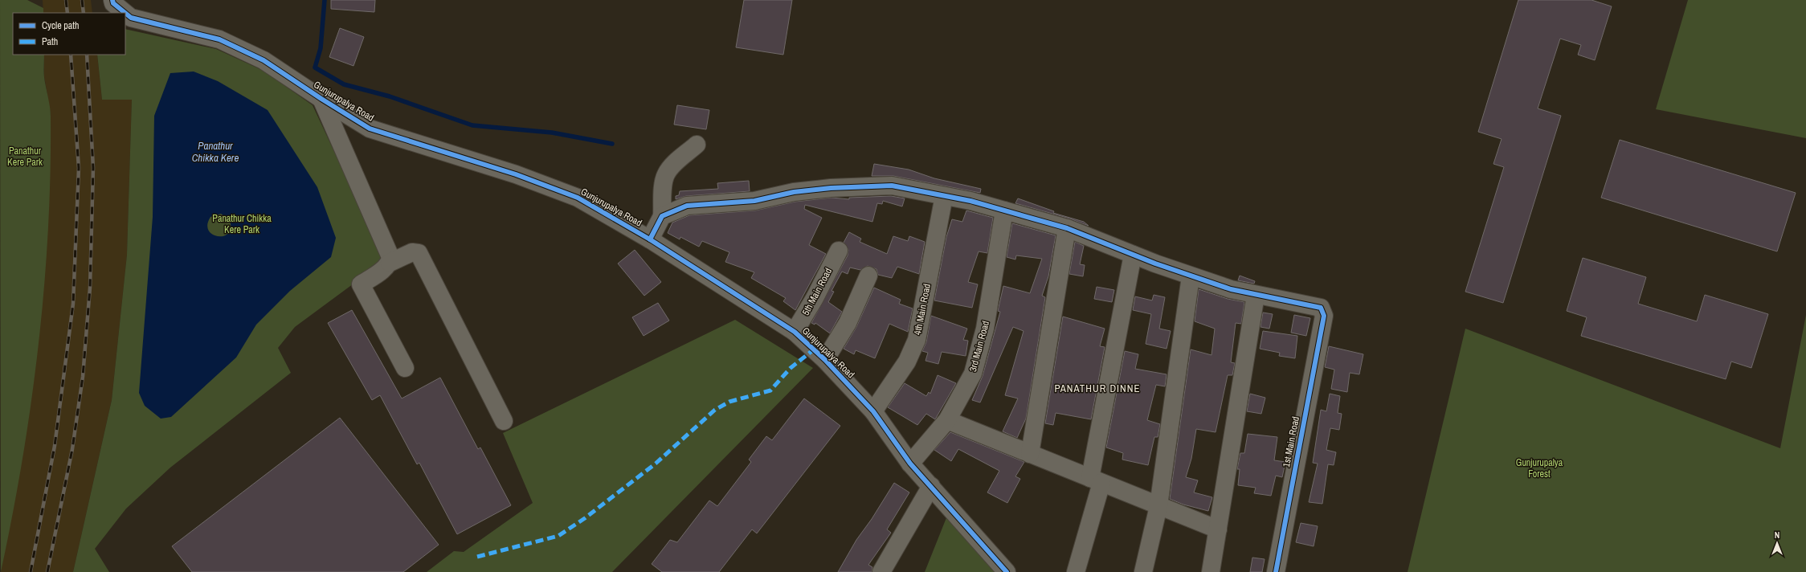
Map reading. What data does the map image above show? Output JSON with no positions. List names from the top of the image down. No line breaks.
{"streets":{"street":["Gunjurupalya Road","5th Main Road","4th Main Road","3rd Main Road","1st Main Road"]},"crossings":[["Gunjurupalya Road","5th Main Road"],["Gunjurupalya Road","4th Main Road"],["Gunjurupalya Road","3rd Main Road"]],"districts":["PANATHUR DINNE"],"water":["Panathur Chikka Kere"],"parks":["Panathur Kere Park","Panathur Chikka Kere Park","Gunjurupalya Forest"],"legend":["Cycle path","Path"],"north":"top"}
